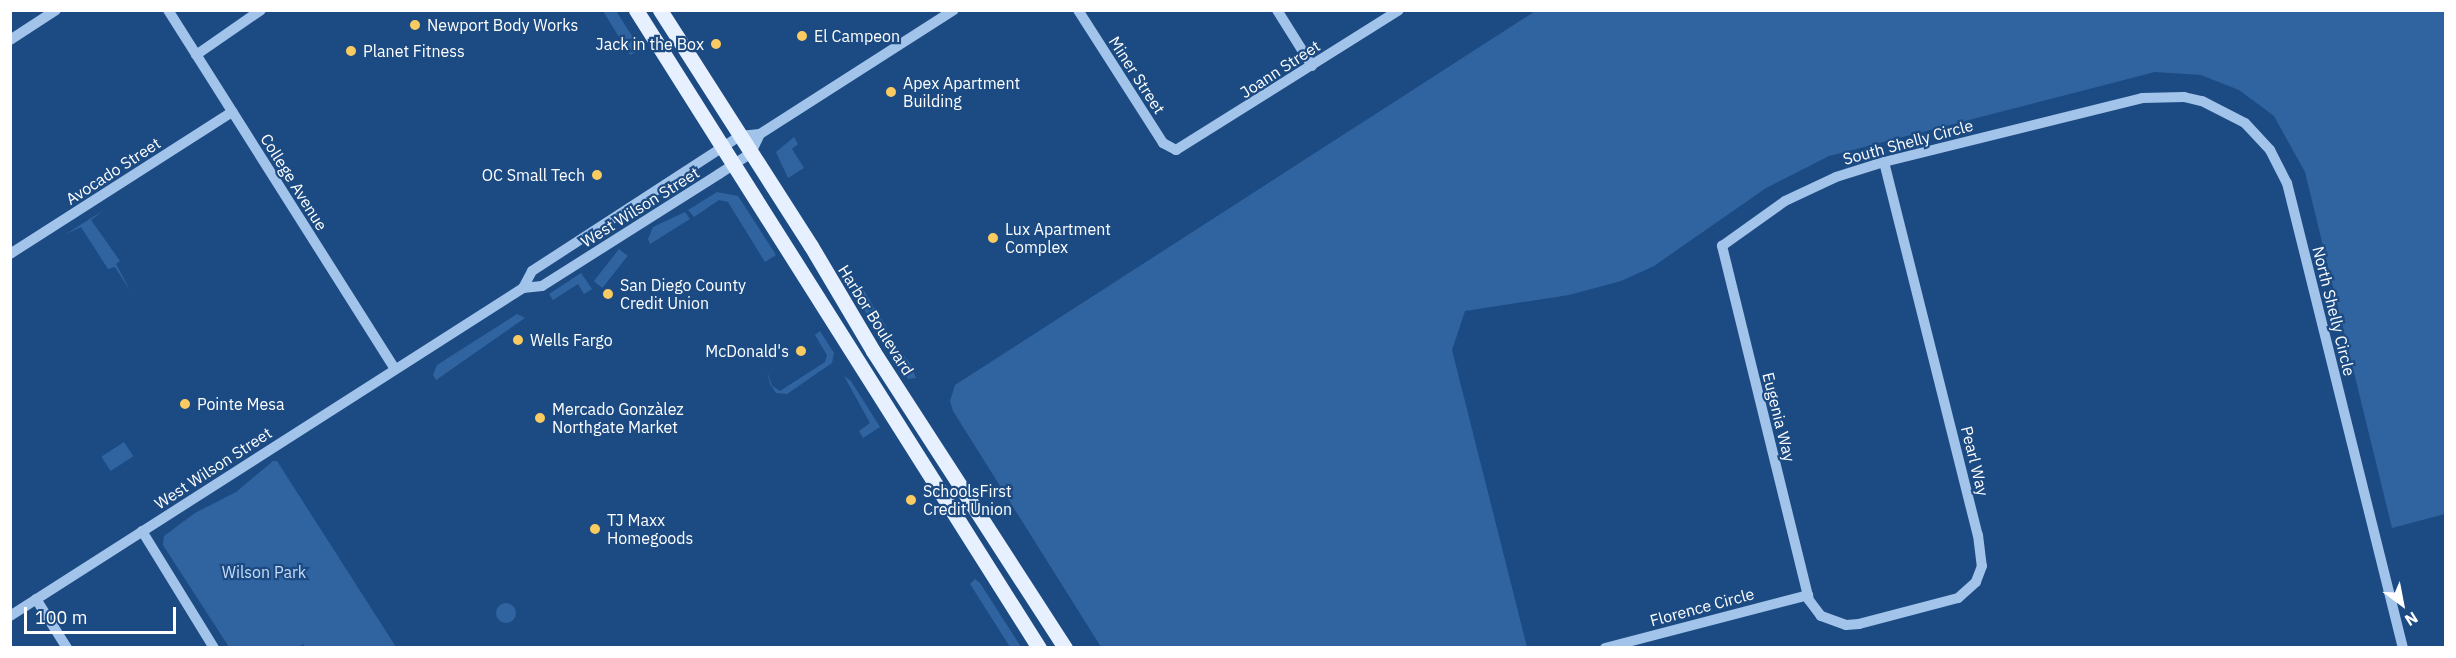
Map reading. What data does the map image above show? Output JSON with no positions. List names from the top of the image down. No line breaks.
{"streets":{"main road":["Harbor Boulevard"],"street":["Joann Street","Miner Street","South Shelly Circle","Avocado Street","College Avenue","West Wilson Street","North Shelly Circle","Eugenia Way","Pearl Way","Florence Circle"]},"crossings":[["Joann Street","Miner Street"],["South Shelly Circle","North Shelly Circle"],["South Shelly Circle","Eugenia Way"],["South Shelly Circle","Pearl Way"],["Avocado Street","College Avenue"],["College Avenue","West Wilson Street"],["West Wilson Street","Harbor Boulevard"],["Eugenia Way","Pearl Way"],["Eugenia Way","Florence Circle"],["Pearl Way","Florence Circle"]],"parks":["Wilson Park"],"places":["Newport Body Works","El Campeon","Jack in the Box","Planet Fitness","Apex Apartment Building","OC Small Tech","Lux Apartment Complex","San Diego County Credit Union","Wells Fargo","McDonald's","Pointe Mesa","Mercado Gonzàlez Northgate Market","SchoolsFirst Credit Union","TJ Maxx Homegoods"],"scale_bar":"100 m","north":"bottom right"}
